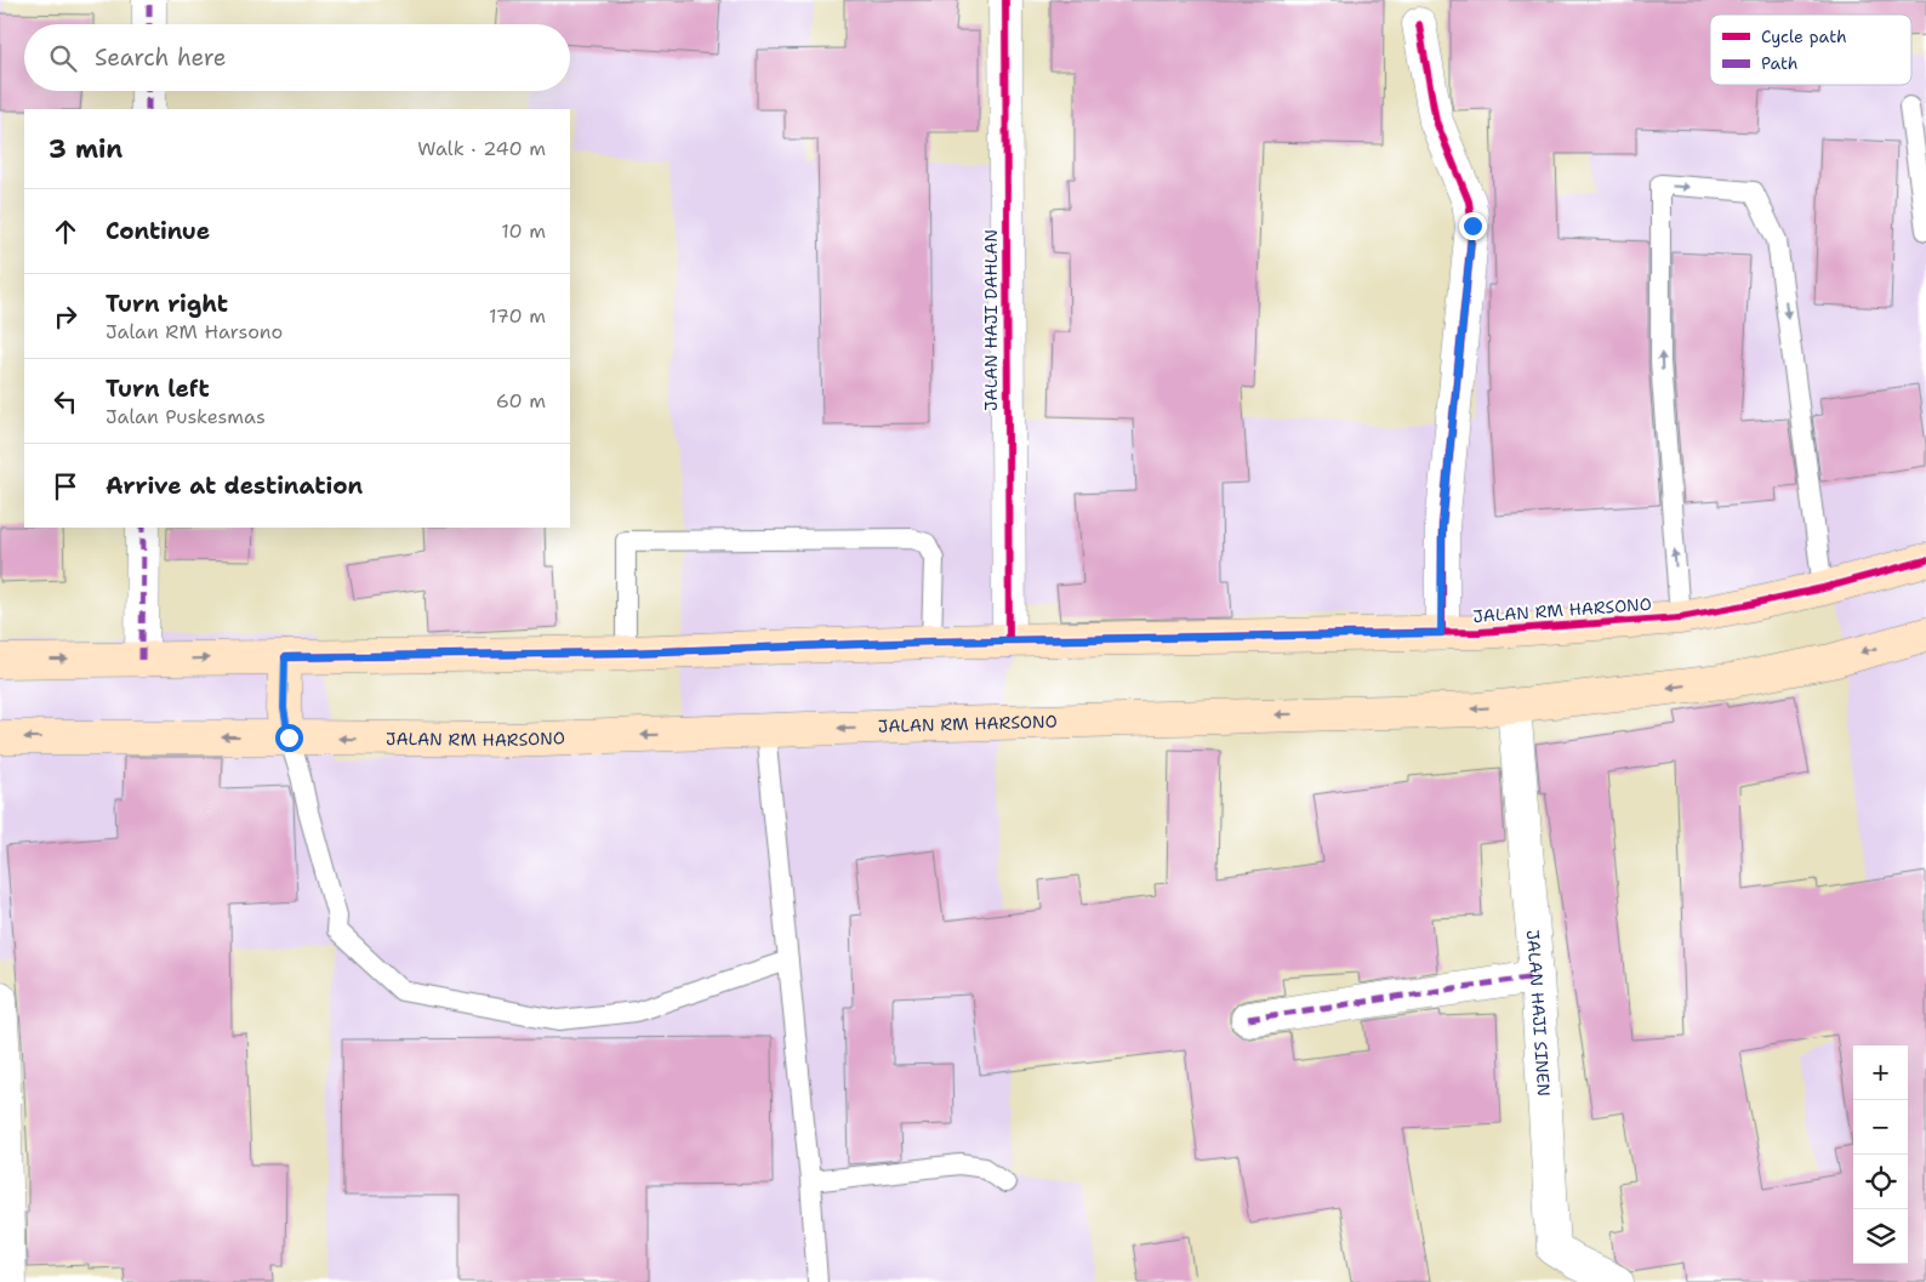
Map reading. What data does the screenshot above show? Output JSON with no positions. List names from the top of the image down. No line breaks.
{"streets":{"main road":["JALAN RM HARSONO"],"street":["JALAN HAJI DAHLAN","JALAN HAJI SINEN"]},"crossings":[["JALAN HAJI DAHLAN","JALAN RM HARSONO"],["JALAN RM HARSONO","JALAN HAJI SINEN"]],"legend":["Cycle path","Path"],"page":{"search":"Search here","heading":["3 min","Walk · 240 m"],"list":[["Continue","10 m"],["Turn right","Jalan RM Harsono","170 m"],["Turn left","Jalan Puskesmas","60 m"],"Arrive at destination"],"map_buttons":["+","−"]}}
